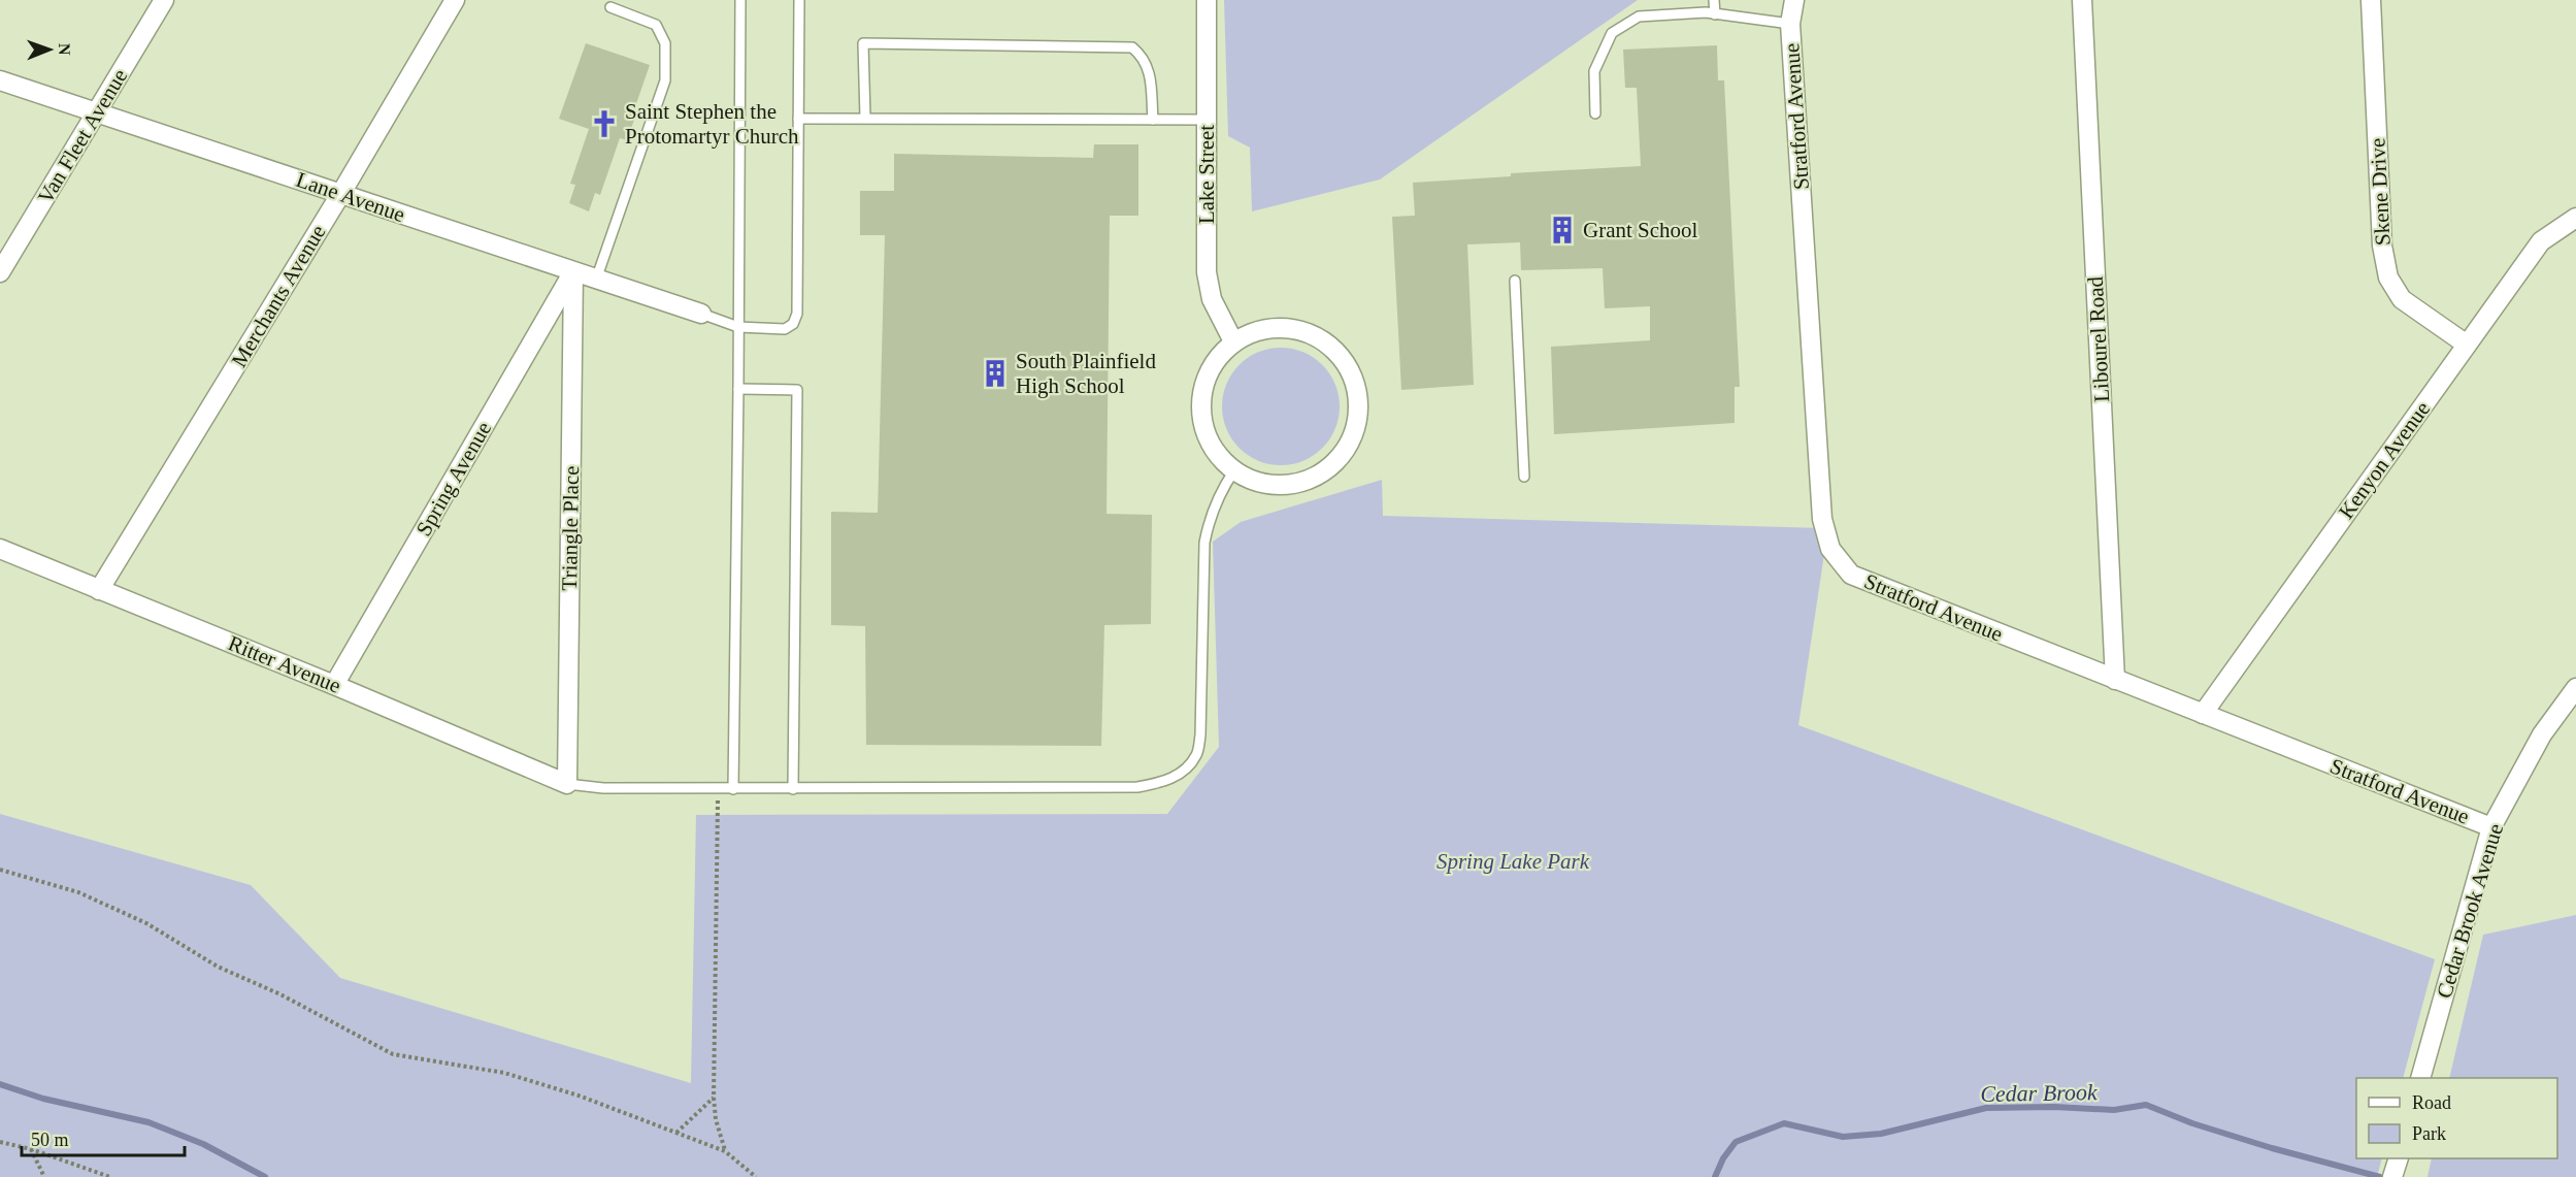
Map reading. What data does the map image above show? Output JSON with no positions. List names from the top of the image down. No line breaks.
{"streets":{"street":["Stratford Avenue","Van Fleet Avenue","Lake Street","Skene Drive","Lane Avenue","Merchants Avenue","Libourel Road","Kenyon Avenue","Spring Avenue","Triangle Place","Ritter Avenue","Cedar Brook Avenue"]},"crossings":[["Stratford Avenue","Libourel Road"],["Stratford Avenue","Kenyon Avenue"],["Stratford Avenue","Cedar Brook Avenue"],["Van Fleet Avenue","Lane Avenue"],["Skene Drive","Kenyon Avenue"],["Lane Avenue","Merchants Avenue"],["Lane Avenue","Spring Avenue"],["Lane Avenue","Triangle Place"],["Merchants Avenue","Ritter Avenue"],["Spring Avenue","Triangle Place"],["Spring Avenue","Ritter Avenue"],["Triangle Place","Ritter Avenue"]],"water":["Cedar Brook"],"parks":["Spring Lake Park"],"places":{"church":["Saint Stephen the Protomartyr Church"],"building":["Grant School","South Plainfield High School"]},"legend":["Road","Park"],"scale_bar":"50 m","north":"right"}
